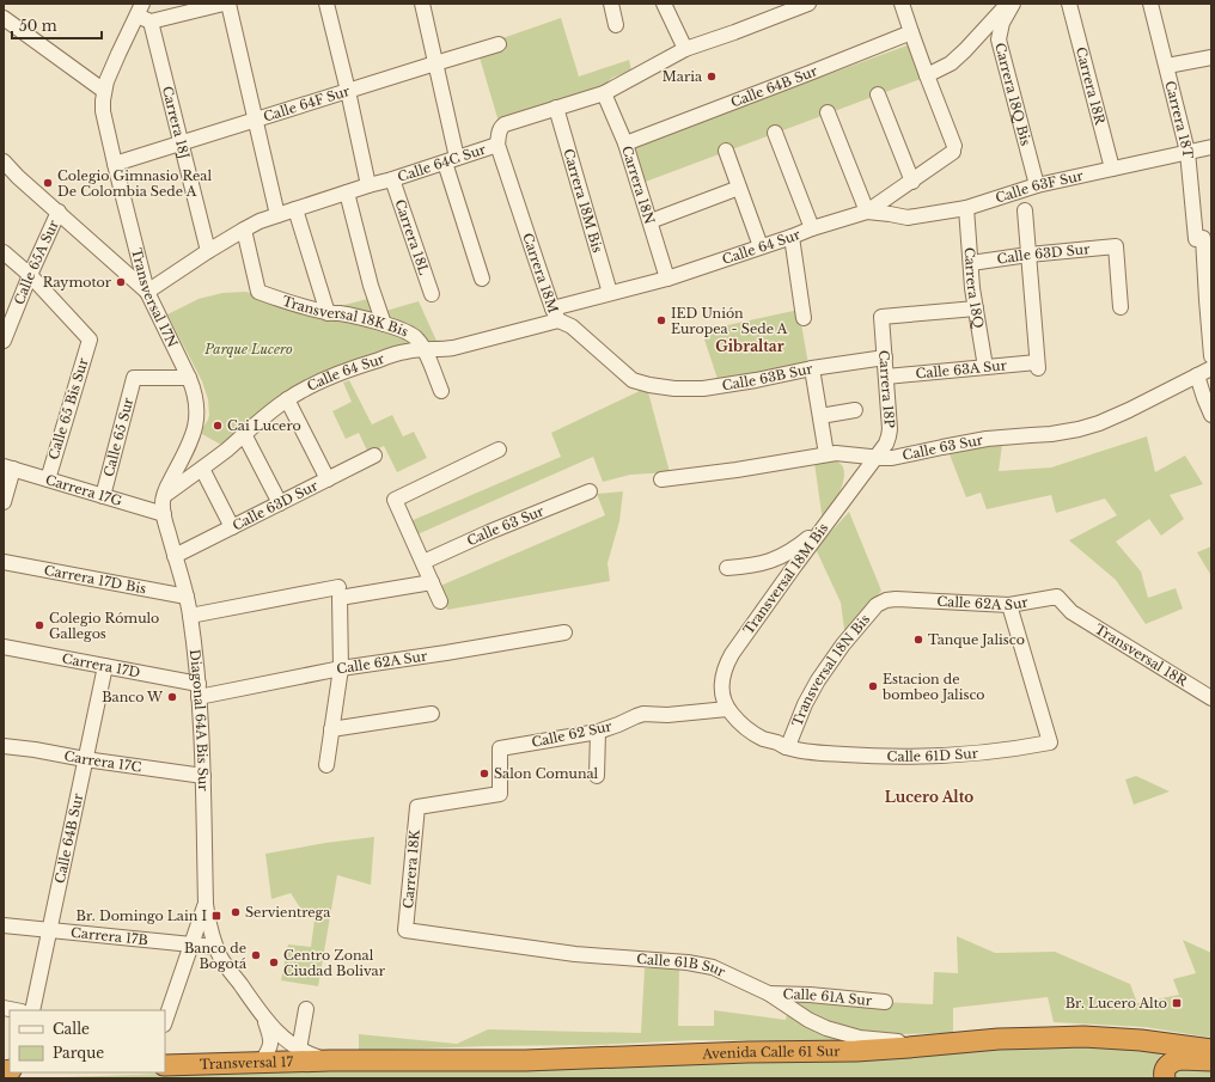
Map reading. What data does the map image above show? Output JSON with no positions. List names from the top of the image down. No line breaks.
{"streets":{"highway":["Avenida Calle 61 Sur","Transversal 17"],"street":["Calle 64B Sur","Carrera 18R","Carrera 18Q Bis","Calle 64F Sur","Carrera 18T","Carrera 18J","Calle 64C Sur","Carrera 18N","Calle 63F Sur","Carrera 18M Bis","Carrera 18L","Calle 64 Sur","Calle 63D Sur","Calle 65A Sur","Carrera 18M","Carrera 18Q","Transversal 17N","Transversal 18K Bis","Calle 63A Sur","Calle 63B Sur","Carrera 18P","Calle 65 Bis Sur","Calle 65 Sur","Calle 63 Sur","Carrera 17G","Carrera 17D Bis","Transversal 18M Bis","Calle 62A Sur","Transversal 18R","Carrera 17D","Transversal 18N Bis","Diagonal 64A Bis Sur","Calle 62 Sur","Calle 61D Sur","Carrera 17C","Carrera 18K","Carrera 17B","Calle 61B Sur","Calle 61A Sur"]},"crossings":[["Calle 64B Sur","Carrera 18N"],["Calle 64B Sur","Carrera 17D"],["Calle 64B Sur","Carrera 17C"],["Calle 64B Sur","Carrera 17B"],["Carrera 18R","Calle 63F Sur"],["Carrera 18Q Bis","Calle 63F Sur"],["Calle 64F Sur","Carrera 18J"],["Calle 64F Sur","Transversal 17N"],["Carrera 18T","Calle 63F Sur"],["Carrera 18J","Calle 64C Sur"],["Calle 64C Sur","Carrera 18N"],["Calle 64C Sur","Carrera 18M Bis"],["Calle 64C Sur","Carrera 18L"],["Calle 64C Sur","Carrera 18M"],["Calle 64C Sur","Transversal 17N"],["Calle 64C Sur","Transversal 18K Bis"],["Carrera 18N","Calle 64 Sur"],["Calle 63F Sur","Calle 64 Sur"],["Calle 63F Sur","Carrera 18Q"],["Carrera 18M Bis","Calle 64 Sur"],["Calle 64 Sur","Carrera 18M"],["Calle 64 Sur","Transversal 17N"],["Calle 64 Sur","Transversal 18K Bis"],["Calle 64 Sur","Diagonal 64A Bis Sur"],["Calle 63D Sur","Carrera 18Q"],["Calle 63D Sur","Calle 63A Sur"],["Calle 63D Sur","Diagonal 64A Bis Sur"],["Calle 65A Sur","Calle 65 Bis Sur"],["Carrera 18M","Calle 63B Sur"],["Carrera 18Q","Calle 63A Sur"],["Carrera 18Q","Carrera 18P"],["Transversal 17N","Calle 65 Sur"],["Transversal 17N","Diagonal 64A Bis Sur"],["Calle 63A Sur","Carrera 18P"],["Calle 63B Sur","Carrera 18P"],["Carrera 18P","Calle 63 Sur"],["Carrera 18P","Transversal 18M Bis"],["Calle 65 Bis Sur","Carrera 17G"],["Calle 65 Sur","Carrera 17G"],["Calle 63 Sur","Transversal 18M Bis"],["Carrera 17G","Diagonal 64A Bis Sur"],["Carrera 17D Bis","Diagonal 64A Bis Sur"],["Transversal 18M Bis","Calle 62 Sur"],["Transversal 18M Bis","Calle 61D Sur"],["Calle 62A Sur","Transversal 18R"],["Calle 62A Sur","Carrera 17D"],["Calle 62A Sur","Transversal 18N Bis"],["Calle 62A Sur","Diagonal 64A Bis Sur"],["Calle 62A Sur","Calle 61D Sur"],["Carrera 17D","Diagonal 64A Bis Sur"],["Transversal 18N Bis","Calle 61D Sur"],["Diagonal 64A Bis Sur","Carrera 17C"],["Diagonal 64A Bis Sur","Carrera 17B"],["Calle 62 Sur","Calle 61D Sur"],["Calle 62 Sur","Carrera 18K"],["Carrera 18K","Calle 61B Sur"],["Calle 61B Sur","Calle 61A Sur"],["Calle 61B Sur","Avenida Calle 61 Sur"],["Avenida Calle 61 Sur","Transversal 17"]],"districts":["Gibraltar","Lucero Alto"],"parks":["Parque Lucero"],"places":{"other":["Maria","Colegio Gimnasio Real De Colombia Sede A","Raymotor","IED Unión Europea - Sede A","Cai Lucero","Colegio Rómulo Gallegos","Tanque Jalisco","Estacion de bombeo Jalisco","Banco W","Salon Comunal","Servientrega","Banco de Bogotá","Centro Zonal Ciudad Bolivar"],"transit":["Br. Domingo Lain I","Br. Lucero Alto"]},"legend":["Calle","Parque"],"scale_bar":"50 m"}
